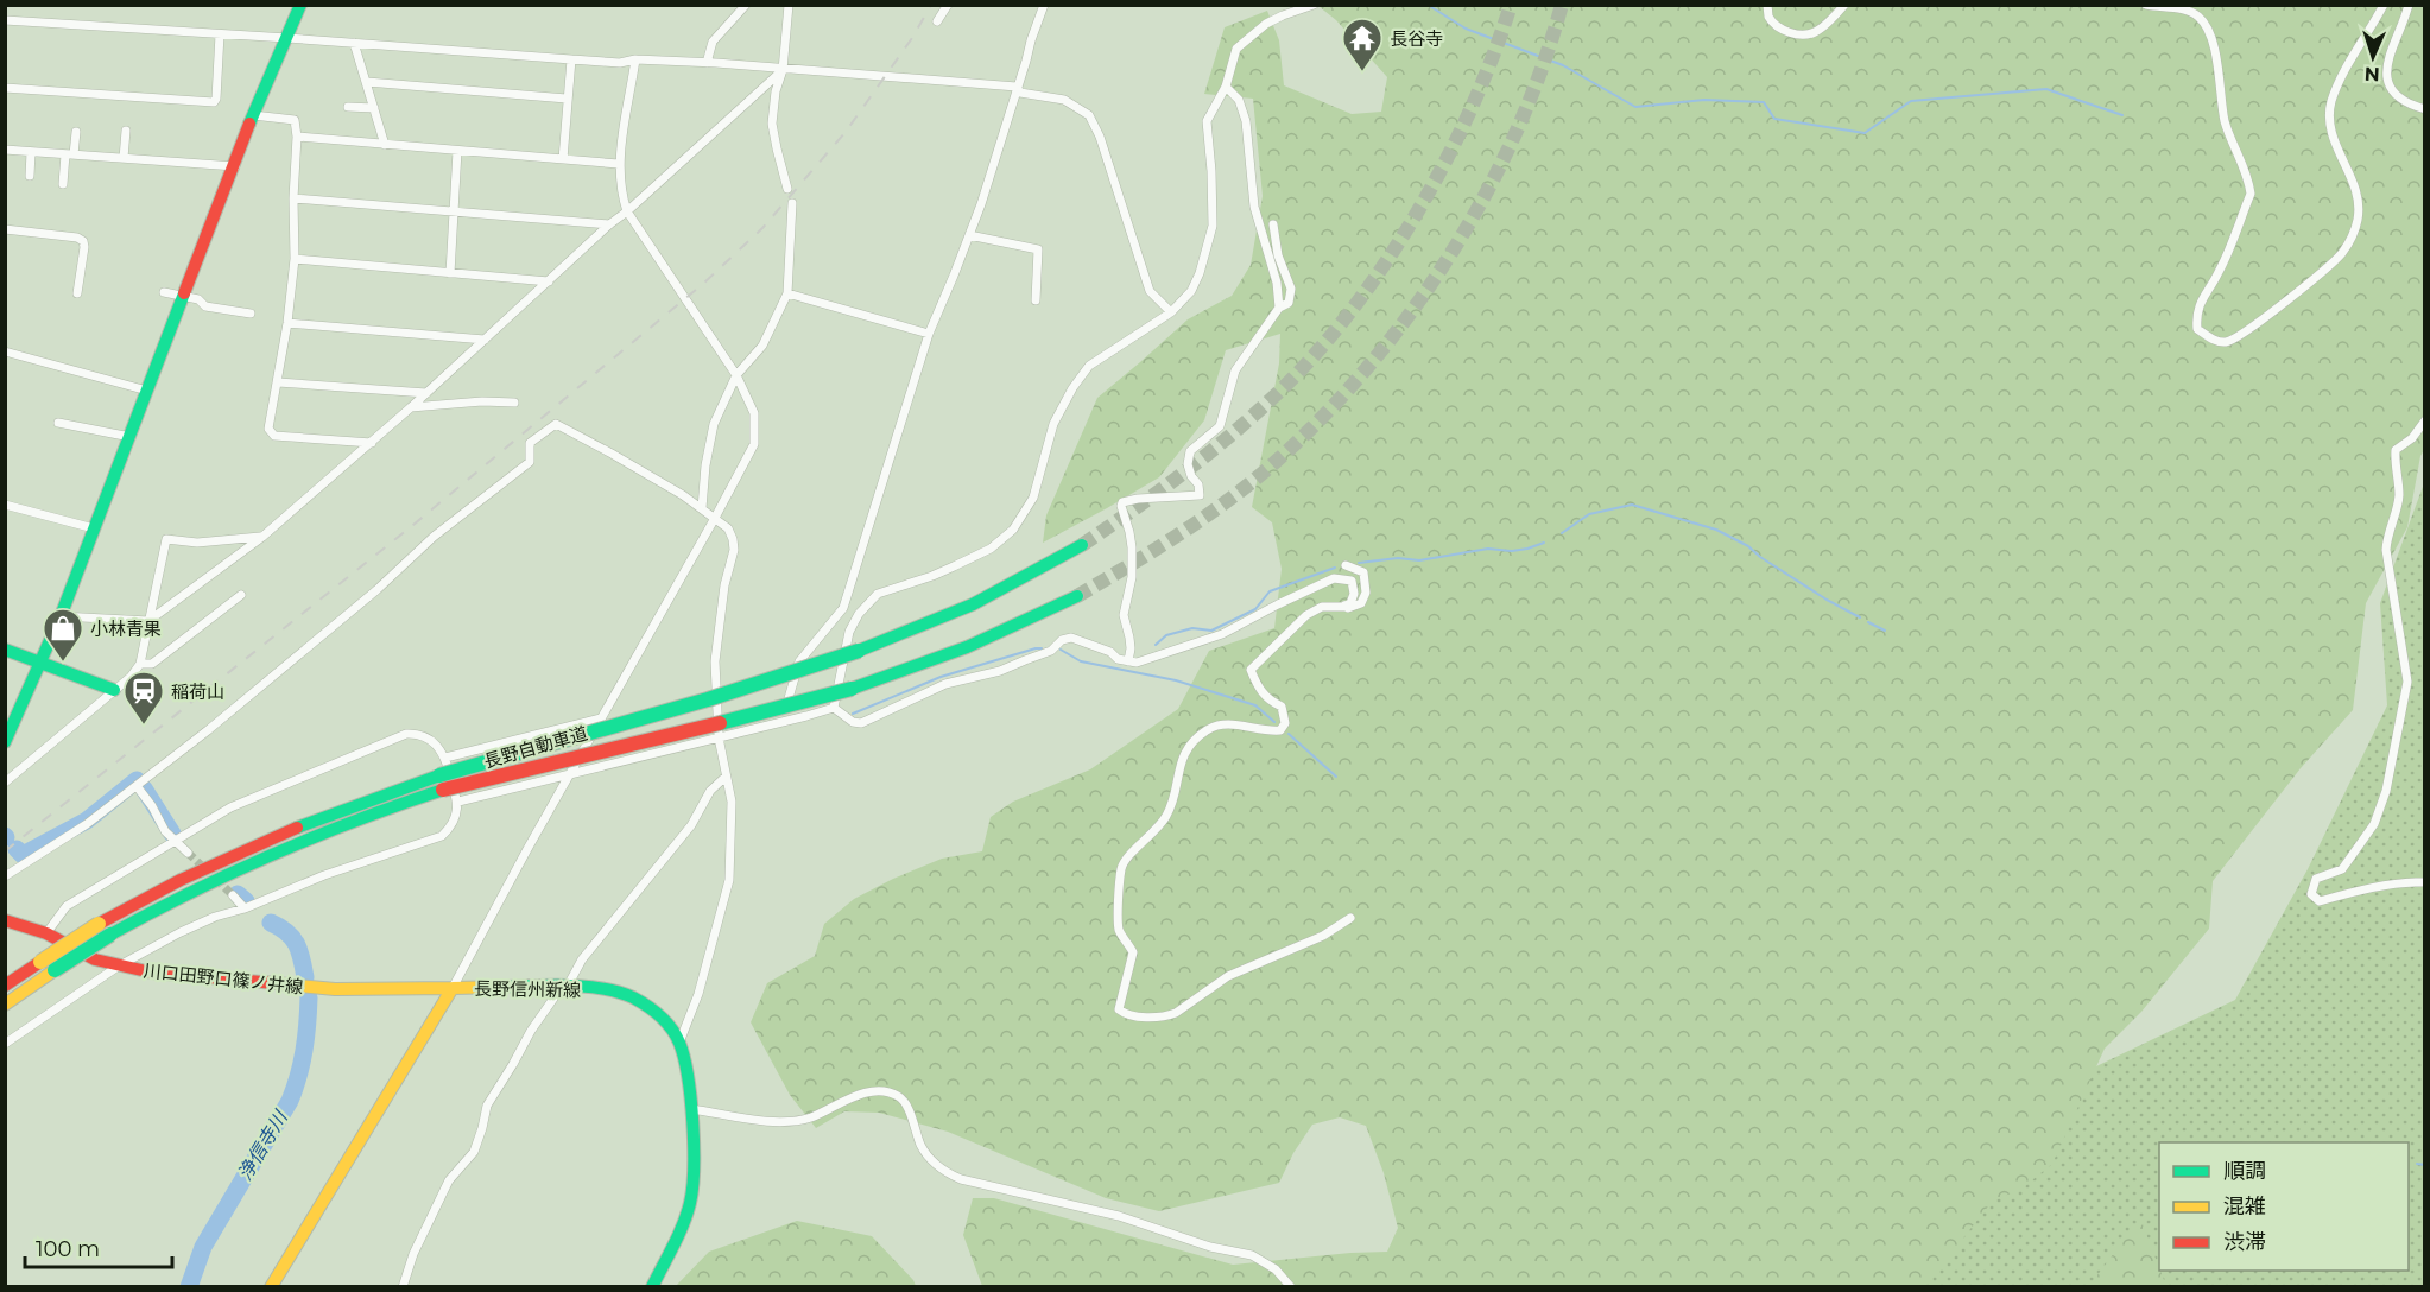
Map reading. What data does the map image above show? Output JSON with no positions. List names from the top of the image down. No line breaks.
{"streets":{"main road":["長野自動車道","川口田野口篠ノ井線","長野信州新線"]},"crossings":[["川口田野口篠ノ井線","長野信州新線"]],"water":["浄信寺川"],"places":{"temple":["長谷寺"],"shop":["小林青果"],"station":["稲荷山"]},"legend":["順調","混雑","渋滞"],"scale_bar":"100 m","north":"bottom"}
